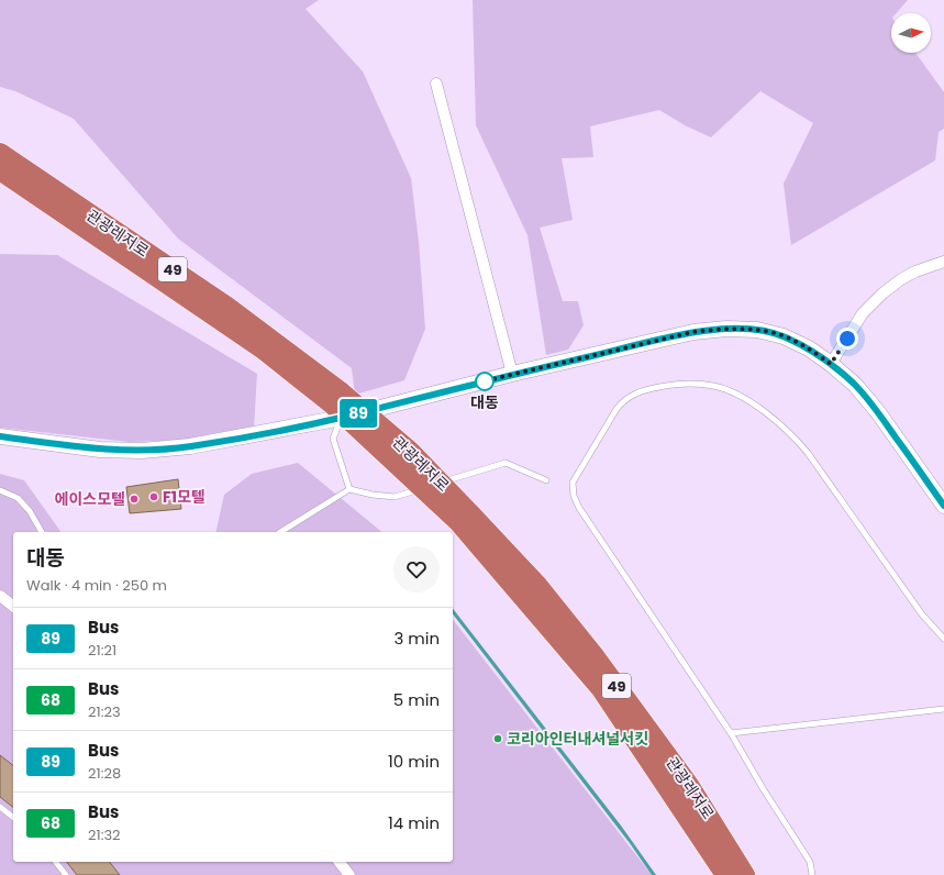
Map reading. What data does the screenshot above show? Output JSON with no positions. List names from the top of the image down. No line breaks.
{"streets":{"highway":["관광레저로","49"]},"places":["대동","F1모텔","에이스모텔","코리아인터내셔널서킷"],"lines":["bus line 89"],"north":"right","page":{"on_map":"89","heading":["대동","Walk · 4 min · 250 m"],"list":[{"mark":"89","name":"Bus","note":"21:21","value":"3 min"},{"mark":"68","name":"Bus","note":"21:23","value":"5 min"},{"mark":"89","name":"Bus","note":"21:28","value":"10 min"},{"mark":"68","name":"Bus","note":"21:32","value":"14 min"}]}}
